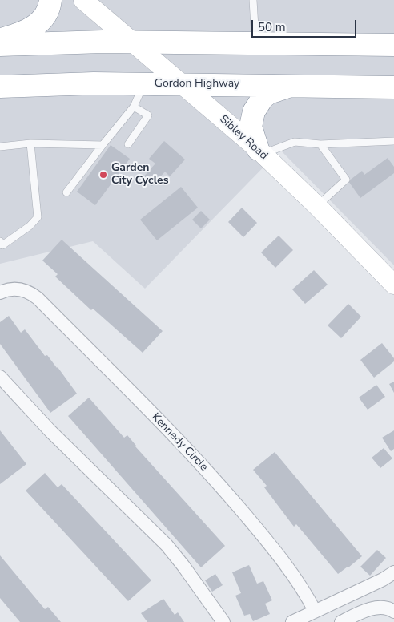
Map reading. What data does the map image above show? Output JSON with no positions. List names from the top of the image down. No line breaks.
{"streets":{"highway":["Gordon Highway"],"street":["Sibley Road","Kennedy Circle"]},"crossings":[["Gordon Highway","Sibley Road"]],"places":["Garden City Cycles"],"scale_bar":"50 m"}
